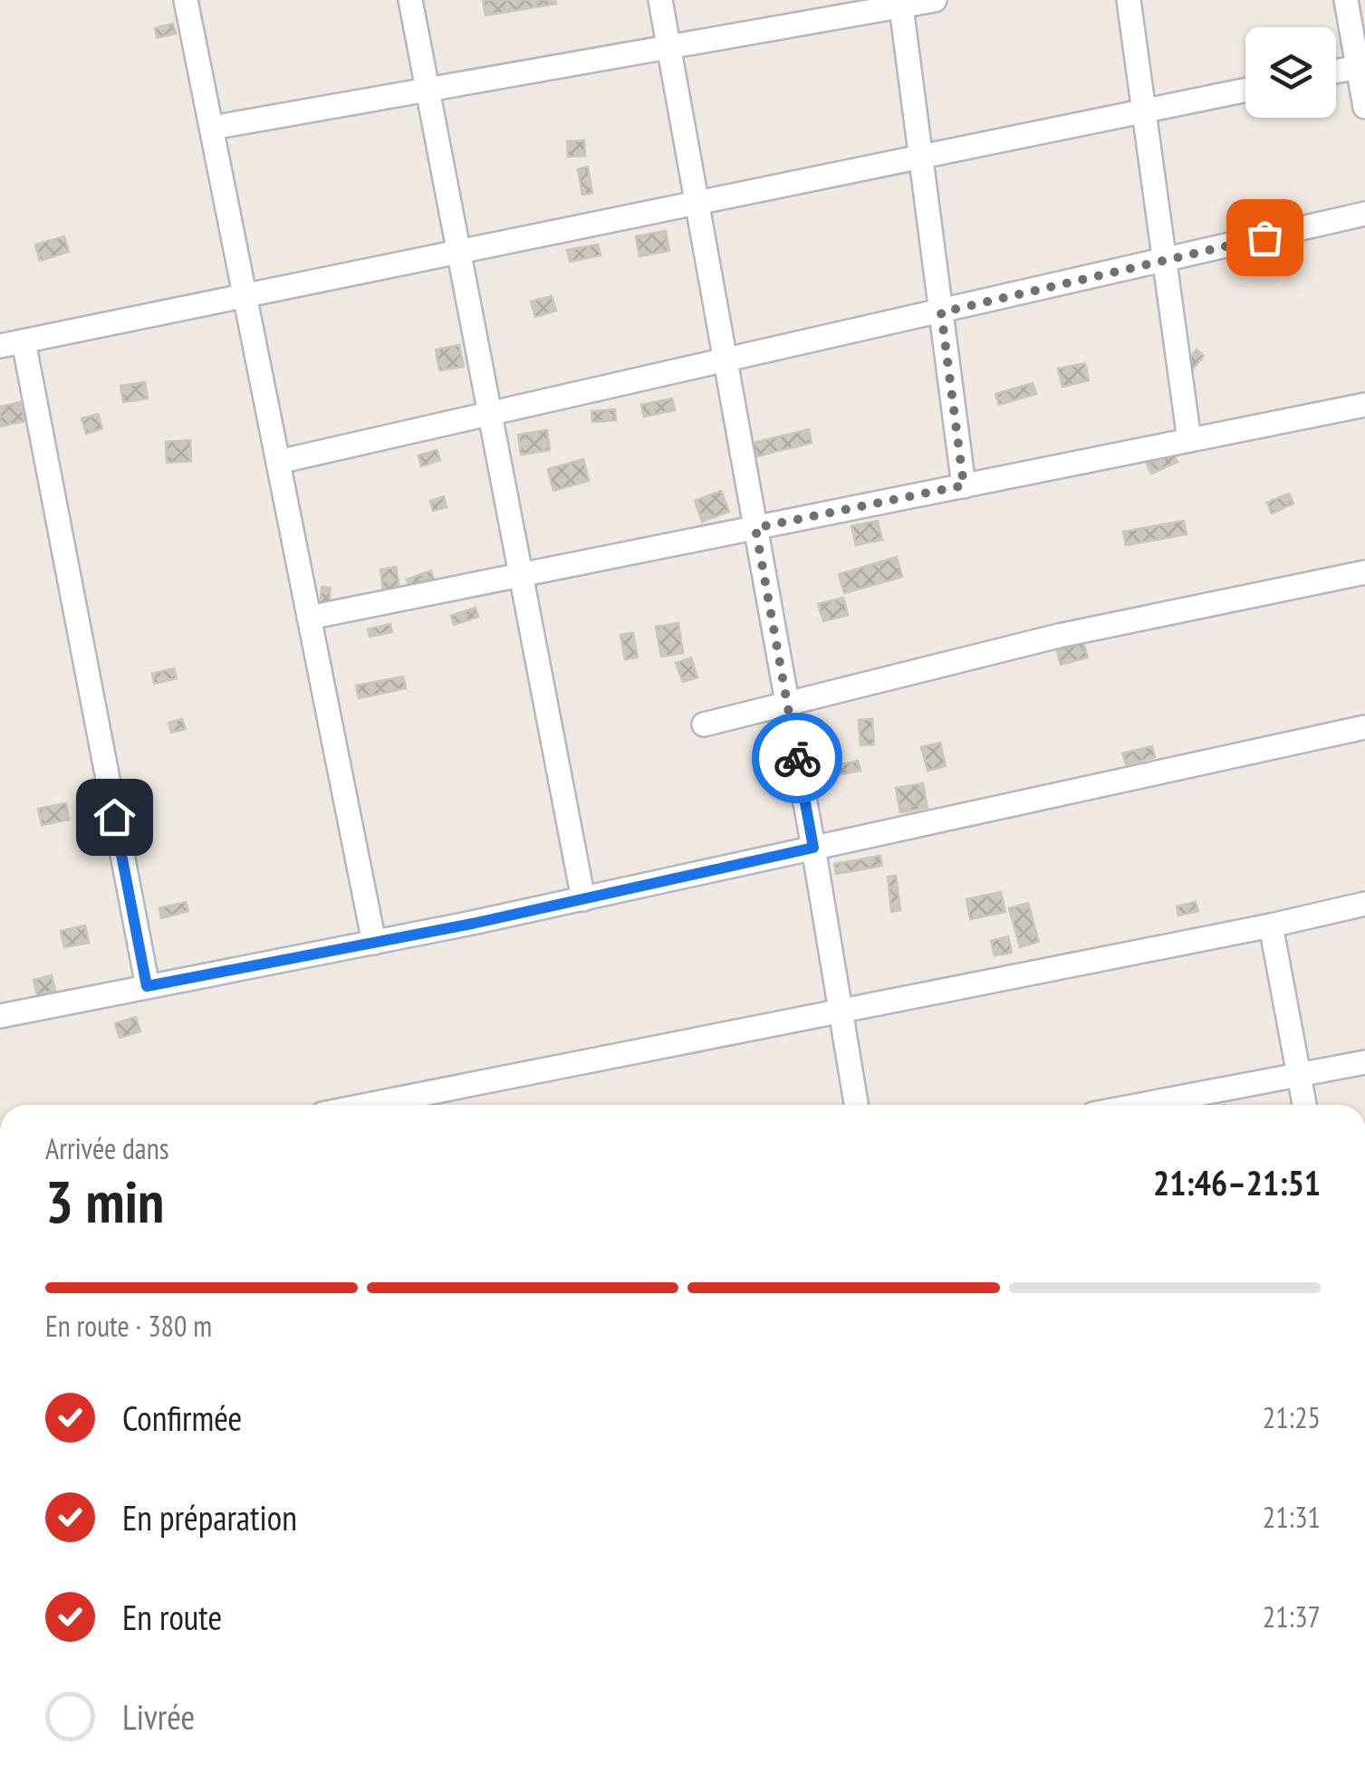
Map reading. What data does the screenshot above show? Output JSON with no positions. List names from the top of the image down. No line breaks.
{"page":{"heading":["3 min","Arrivée dans","21:46–21:51"],"bar":"En route · 380 m","list":[["Confirmée","21:25"],["En préparation","21:31"],["En route","21:37"],"Livrée"]}}
